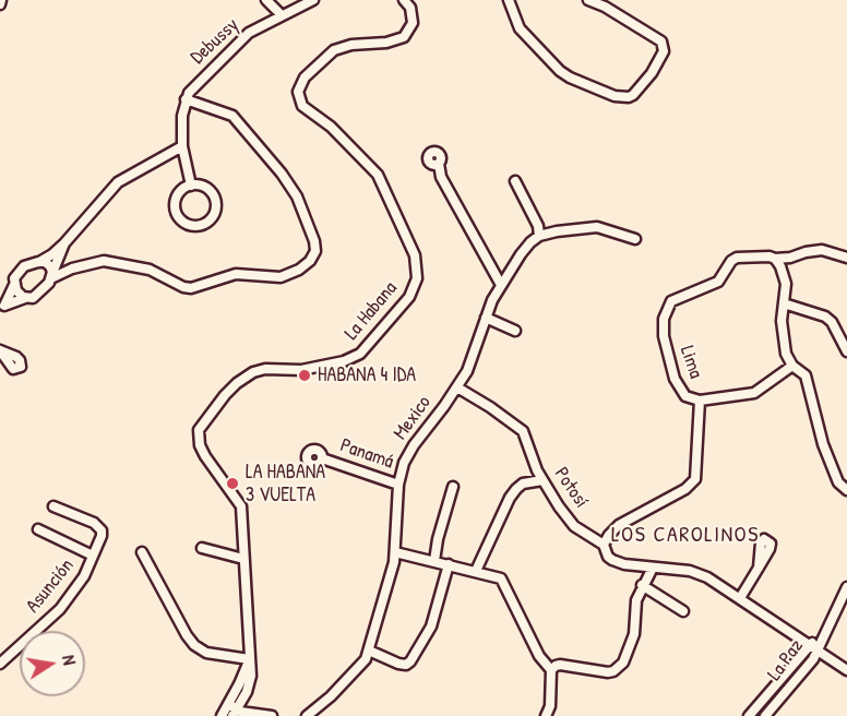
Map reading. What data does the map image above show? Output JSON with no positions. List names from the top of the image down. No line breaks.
{"streets":{"street":["Debussy","La Habana","Lima","Mexico","Panamá","Potosí","Asunción","La Paz"]},"crossings":[["Lima","Potosí"],["Mexico","Panamá"],["Mexico","Potosí"],["Potosí","La Paz"]],"districts":["LOS CAROLINOS"],"places":["HABANA 4 IDA","LA HABANA 3 VUELTA"],"north":"right"}
